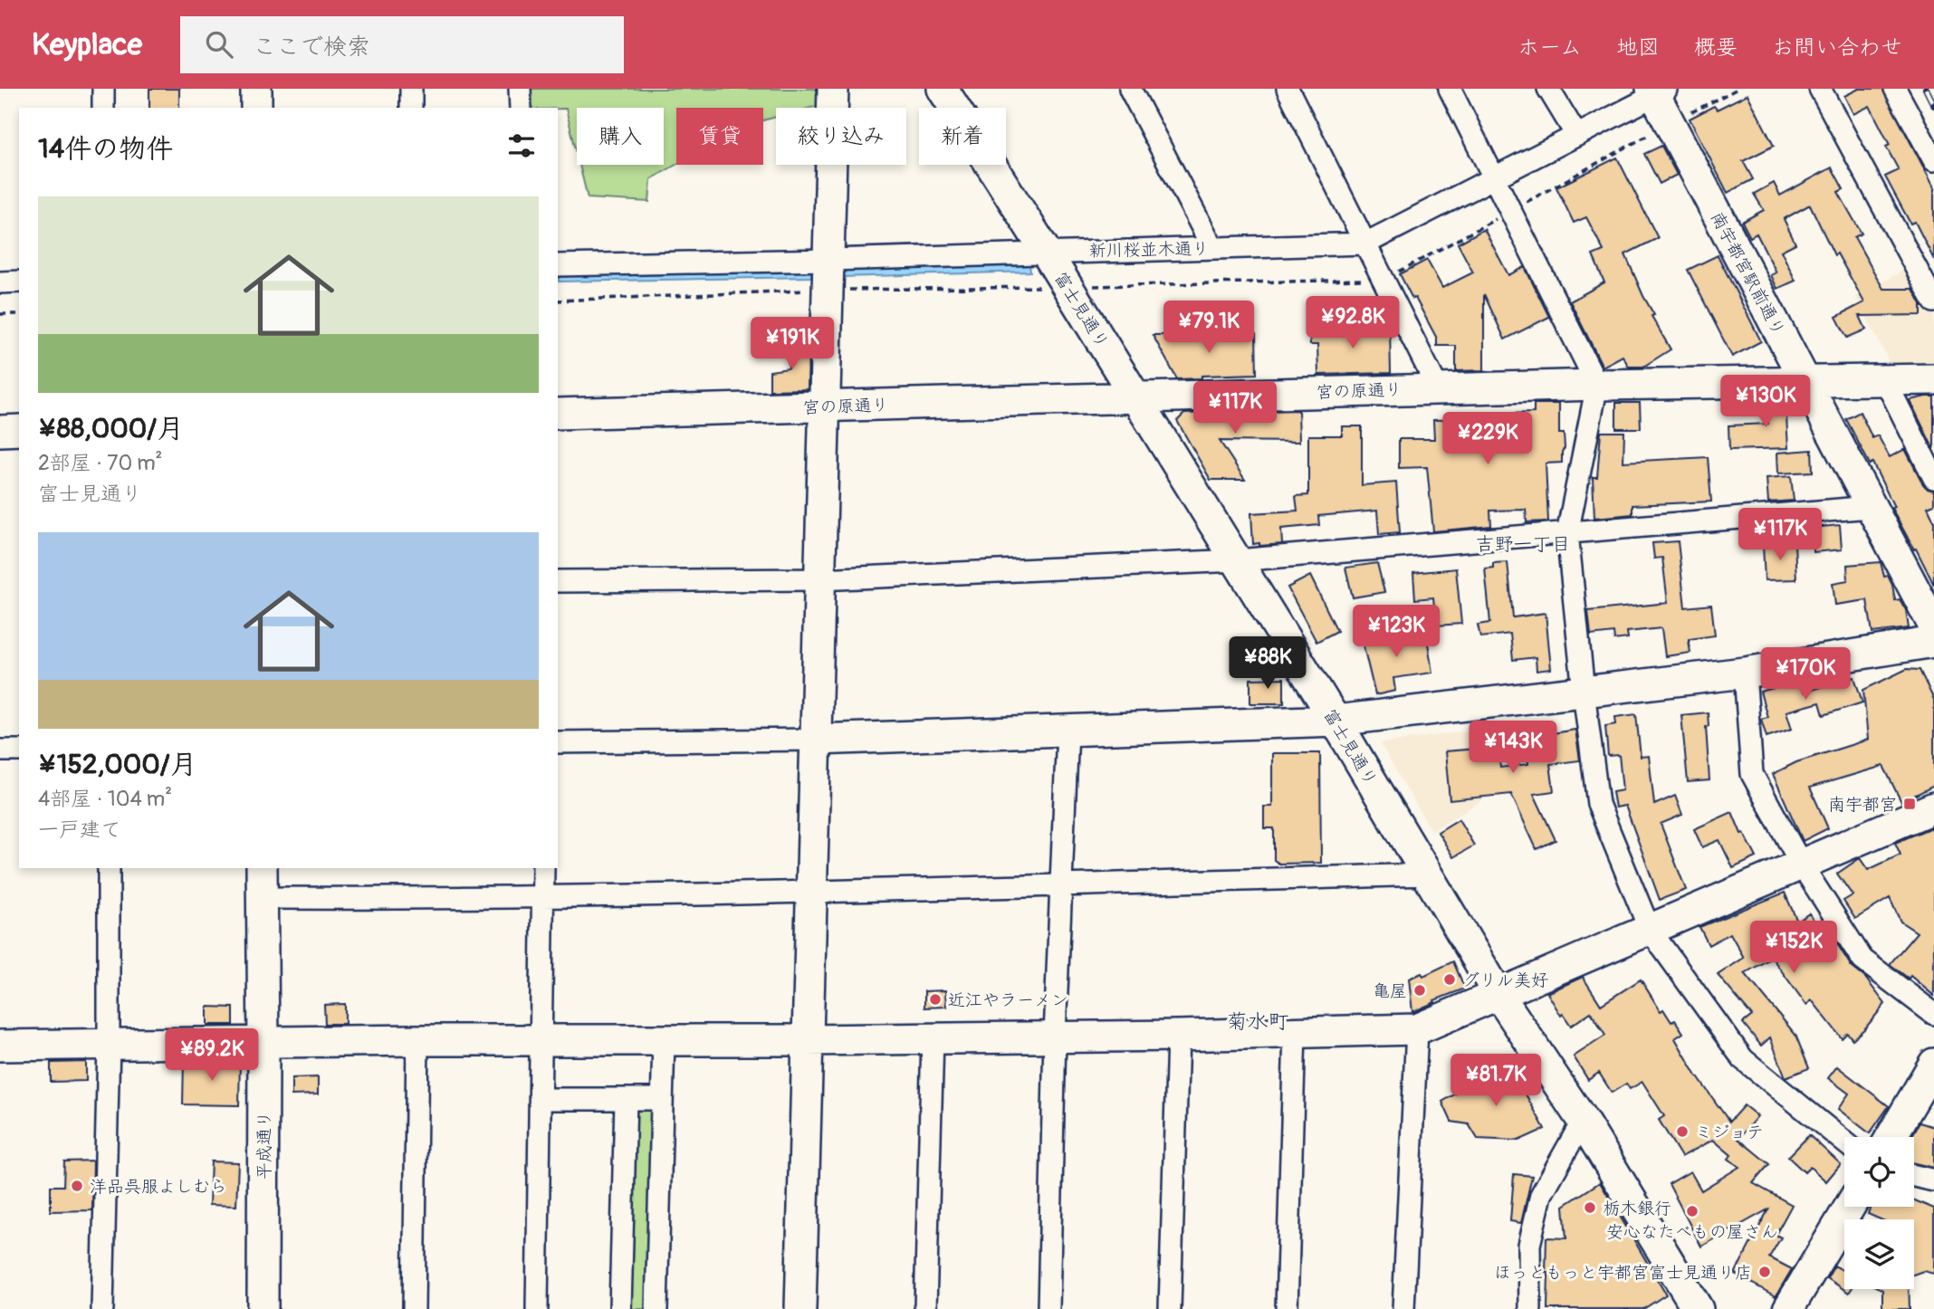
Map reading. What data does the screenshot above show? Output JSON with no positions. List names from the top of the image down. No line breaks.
{"streets":{"street":["新川桜並木通り","南宇都宮駅前通り","富士見通り","宮の原通り","平成通り"]},"crossings":[["新川桜並木通り","南宇都宮駅前通り"],["新川桜並木通り","富士見通り"],["南宇都宮駅前通り","宮の原通り"],["富士見通り","宮の原通り"]],"districts":["吉野一丁目","菊水町"],"places":{"transit":["南宇都宮"],"other":["グリル美好","亀屋","近江やラーメン","ミジョテ","洋品呉服よしむら","栃木銀行","安心なたべもの屋さん","ほっともっと宇都宮富士見通り店"]},"page":{"header":"Keyplace","search":"ここで検索","nav":["ホーム","地図","概要","お問い合わせ"],"chip":["購入","賃貸","絞り込み","新着"],"heading":"14件の物件","list":[{"name":"¥88,000/月","note":"2部屋 · 70 m² · 富士見通り"},{"name":"¥152,000/月","note":"4部屋 · 104 m² · 一戸建て"}],"price":["¥92.8K","¥79.1K","¥191K","¥130K","¥117K","¥229K","¥117K","¥123K","¥88K","¥170K","¥143K","¥152K","¥89.2K","¥81.7K"]}}
